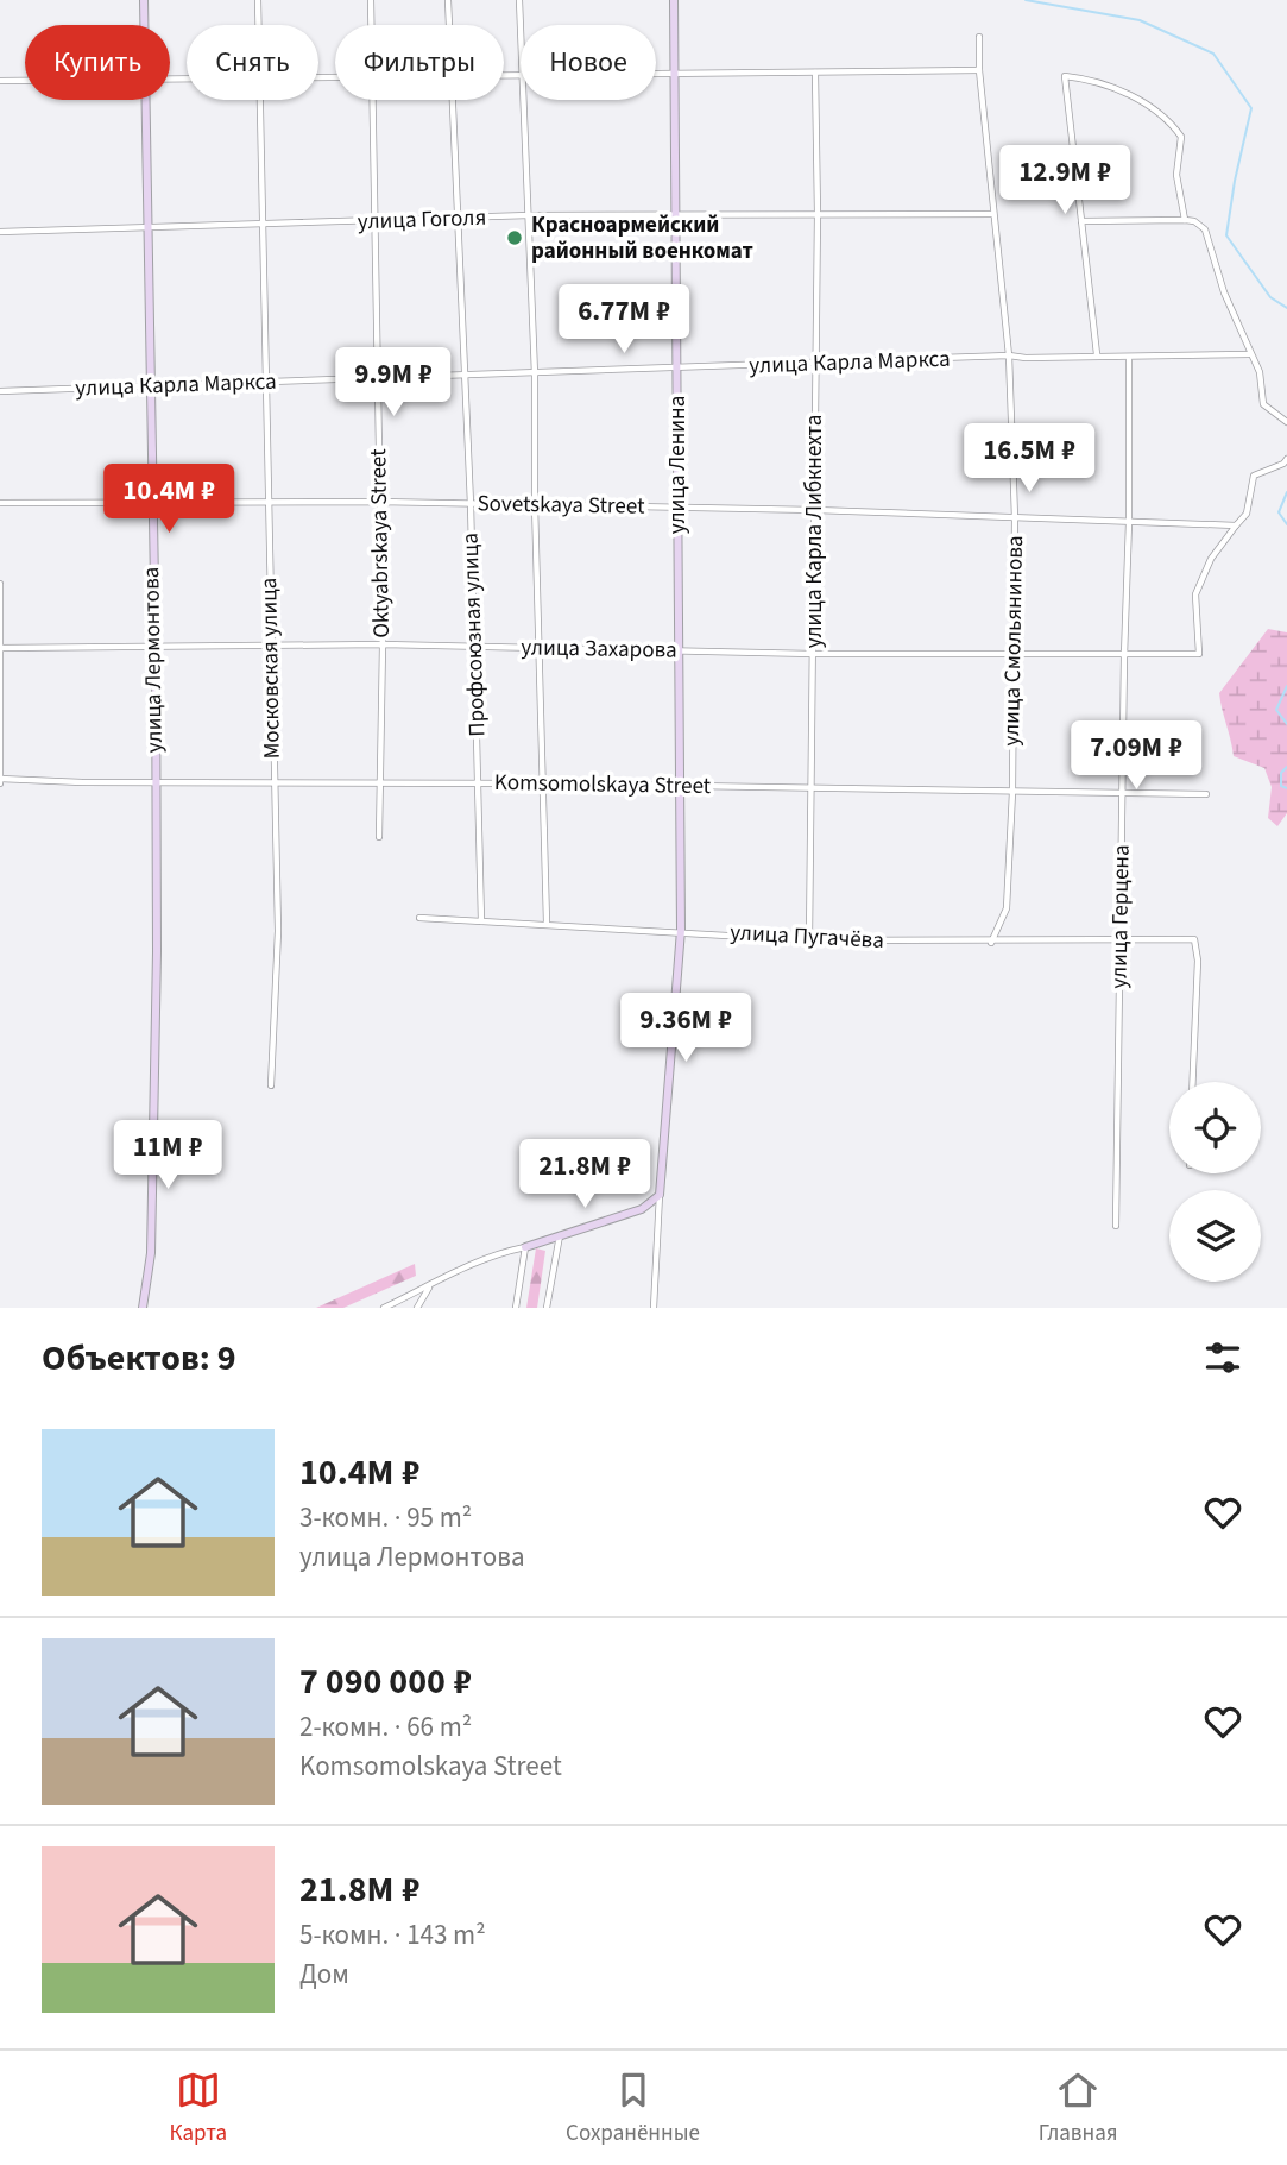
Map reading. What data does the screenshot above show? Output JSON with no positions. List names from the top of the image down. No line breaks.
{"streets":{"street":["улица Гоголя","улица Карла Маркса","улица Ленина","Sovetskaya Street","улица Карла Либкнехта","Oktyabrskaya Street","Профсоюзная улица","улица Смольянинова","улица Захарова","улица Лермонтова","Московская улица","Komsomolskaya Street","улица Герцена","улица Пугачёва"]},"crossings":[["улица Гоголя","улица Ленина"],["улица Гоголя","улица Карла Либкнехта"],["улица Гоголя","Oktyabrskaya Street"],["улица Гоголя","Профсоюзная улица"],["улица Гоголя","улица Смольянинова"],["улица Гоголя","улица Лермонтова"],["улица Гоголя","Московская улица"],["улица Карла Маркса","улица Ленина"],["улица Карла Маркса","улица Карла Либкнехта"],["улица Карла Маркса","Oktyabrskaya Street"],["улица Карла Маркса","Профсоюзная улица"],["улица Карла Маркса","улица Смольянинова"],["улица Карла Маркса","улица Лермонтова"],["улица Карла Маркса","Московская улица"],["улица Карла Маркса","улица Герцена"],["улица Ленина","Sovetskaya Street"],["улица Ленина","улица Захарова"],["улица Ленина","Komsomolskaya Street"],["улица Ленина","улица Пугачёва"],["Sovetskaya Street","улица Карла Либкнехта"],["Sovetskaya Street","Oktyabrskaya Street"],["Sovetskaya Street","Профсоюзная улица"],["Sovetskaya Street","улица Смольянинова"],["Sovetskaya Street","улица Захарова"],["Sovetskaya Street","улица Лермонтова"],["Sovetskaya Street","Московская улица"],["Sovetskaya Street","улица Герцена"],["улица Карла Либкнехта","улица Захарова"],["улица Карла Либкнехта","Komsomolskaya Street"],["улица Карла Либкнехта","улица Пугачёва"],["Oktyabrskaya Street","улица Захарова"],["Oktyabrskaya Street","Komsomolskaya Street"],["Профсоюзная улица","улица Захарова"],["Профсоюзная улица","Komsomolskaya Street"],["Профсоюзная улица","улица Пугачёва"],["улица Смольянинова","улица Захарова"],["улица Смольянинова","Komsomolskaya Street"],["улица Смольянинова","улица Пугачёва"],["улица Захарова","улица Лермонтова"],["улица Захарова","Московская улица"],["улица Захарова","улица Герцена"],["улица Лермонтова","Komsomolskaya Street"],["Московская улица","Komsomolskaya Street"],["Komsomolskaya Street","улица Герцена"],["улица Герцена","улица Пугачёва"]],"places":["Красноармейский районный военкомат"],"page":{"chip":["Купить","Снять","Фильтры","Новое"],"price":["12.9M ₽","6.77M ₽","9.9M ₽","16.5M ₽","10.4M ₽","7.09M ₽","9.36M ₽","11M ₽","21.8M ₽"],"heading":"Объектов: 9","list":[{"name":"10.4M ₽","note":"3-комн. · 95 m² · улица Лермонтова"},{"name":"7 090 000 ₽","note":"2-комн. · 66 m² · Komsomolskaya Street"},{"name":"21.8M ₽","note":"5-комн. · 143 m² · Дом"}],"tabs":["Карта","Сохранённые","Главная"]}}
